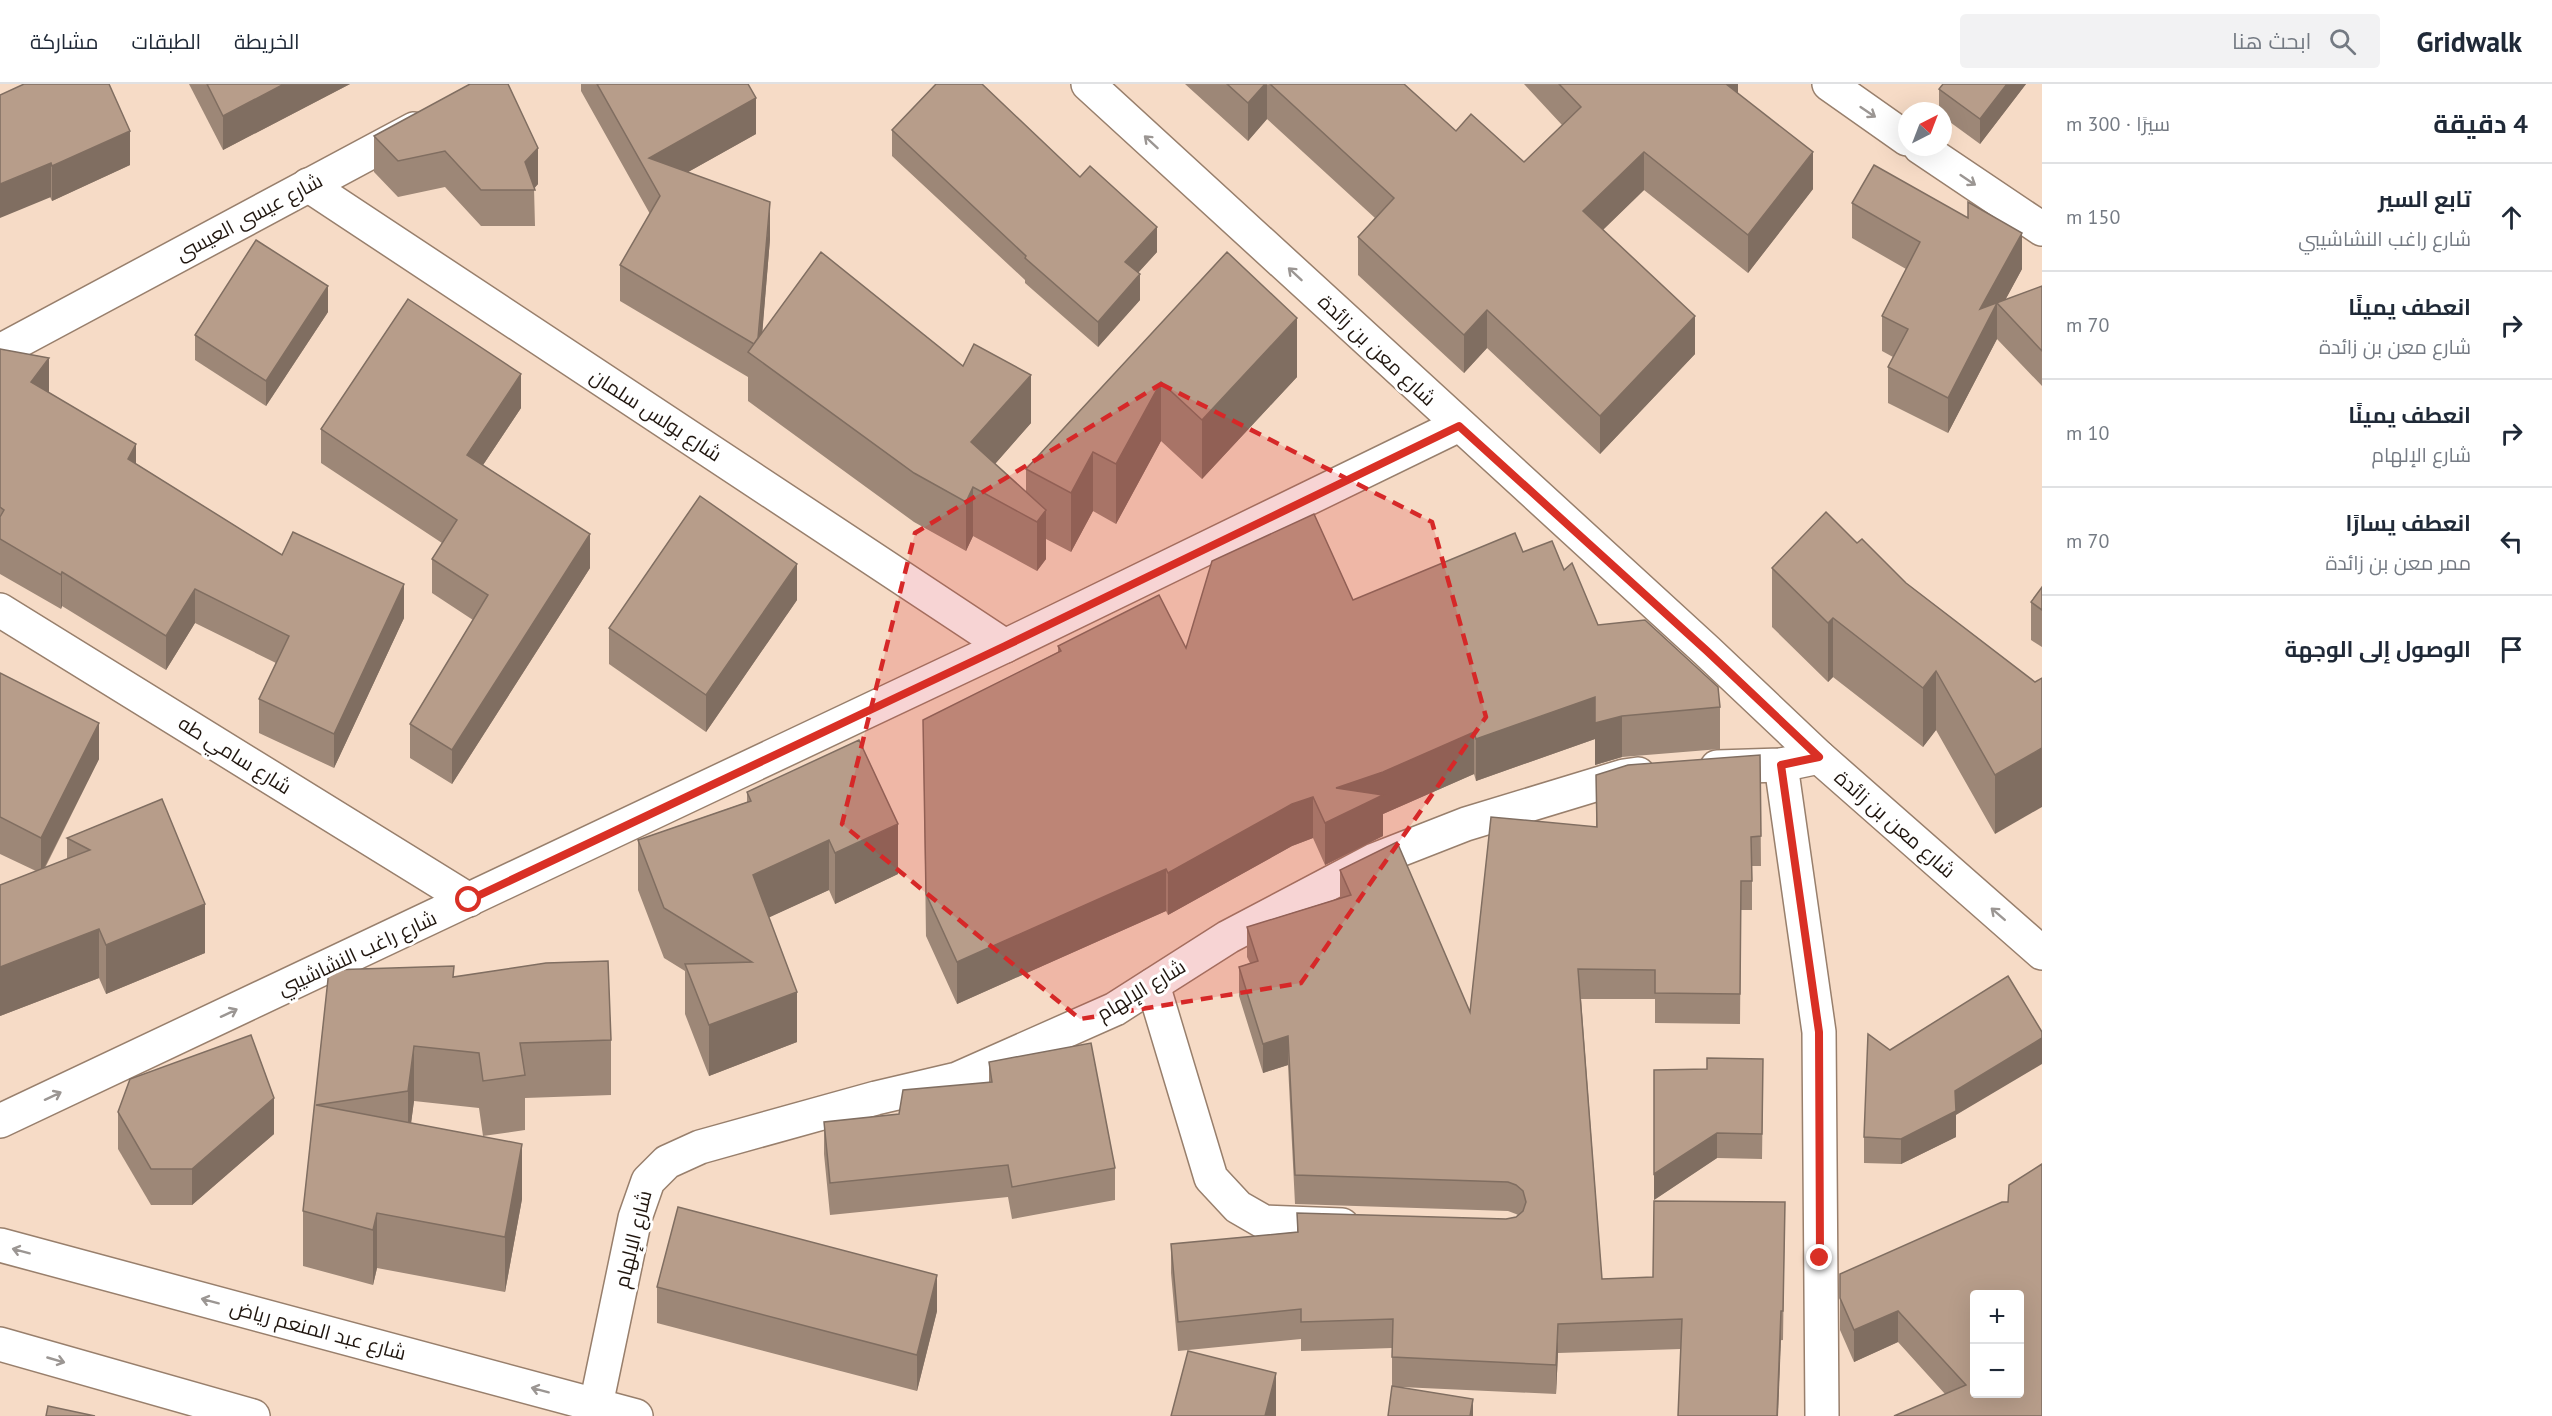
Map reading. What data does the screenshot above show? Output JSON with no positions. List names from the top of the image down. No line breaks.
{"streets":{"street":["شارع عيسى العيسى","شارع معن بن زائدة","شارع بولس سلمان","شارع سامي طه","شارع راغب النشاشيبي","شارع الإلهام","شارع عبد المنعم رياض"]},"crossings":[["شارع عيسى العيسى","شارع بولس سلمان"],["شارع معن بن زائدة","شارع راغب النشاشيبي"],["شارع معن بن زائدة","شارع الإلهام"],["شارع بولس سلمان","شارع راغب النشاشيبي"],["شارع سامي طه","شارع راغب النشاشيبي"],["شارع الإلهام","شارع عبد المنعم رياض"]],"one_way":["شارع معن بن زائدة"],"north":"top right","page":{"header":"Gridwalk","search":"ابحث هنا","nav":["الخريطة","الطبقات","مشاركة"],"heading":["4 دقيقة","سيرًا · 300 m"],"list":[["تابع السير","شارع راغب النشاشيبي","150 m"],["انعطف يمينًا","شارع معن بن زائدة","70 m"],["انعطف يمينًا","شارع الإلهام","10 m"],["انعطف يسارًا","ممر معن بن زائدة","70 m"],"الوصول إلى الوجهة"],"map_buttons":["+","−"]}}
